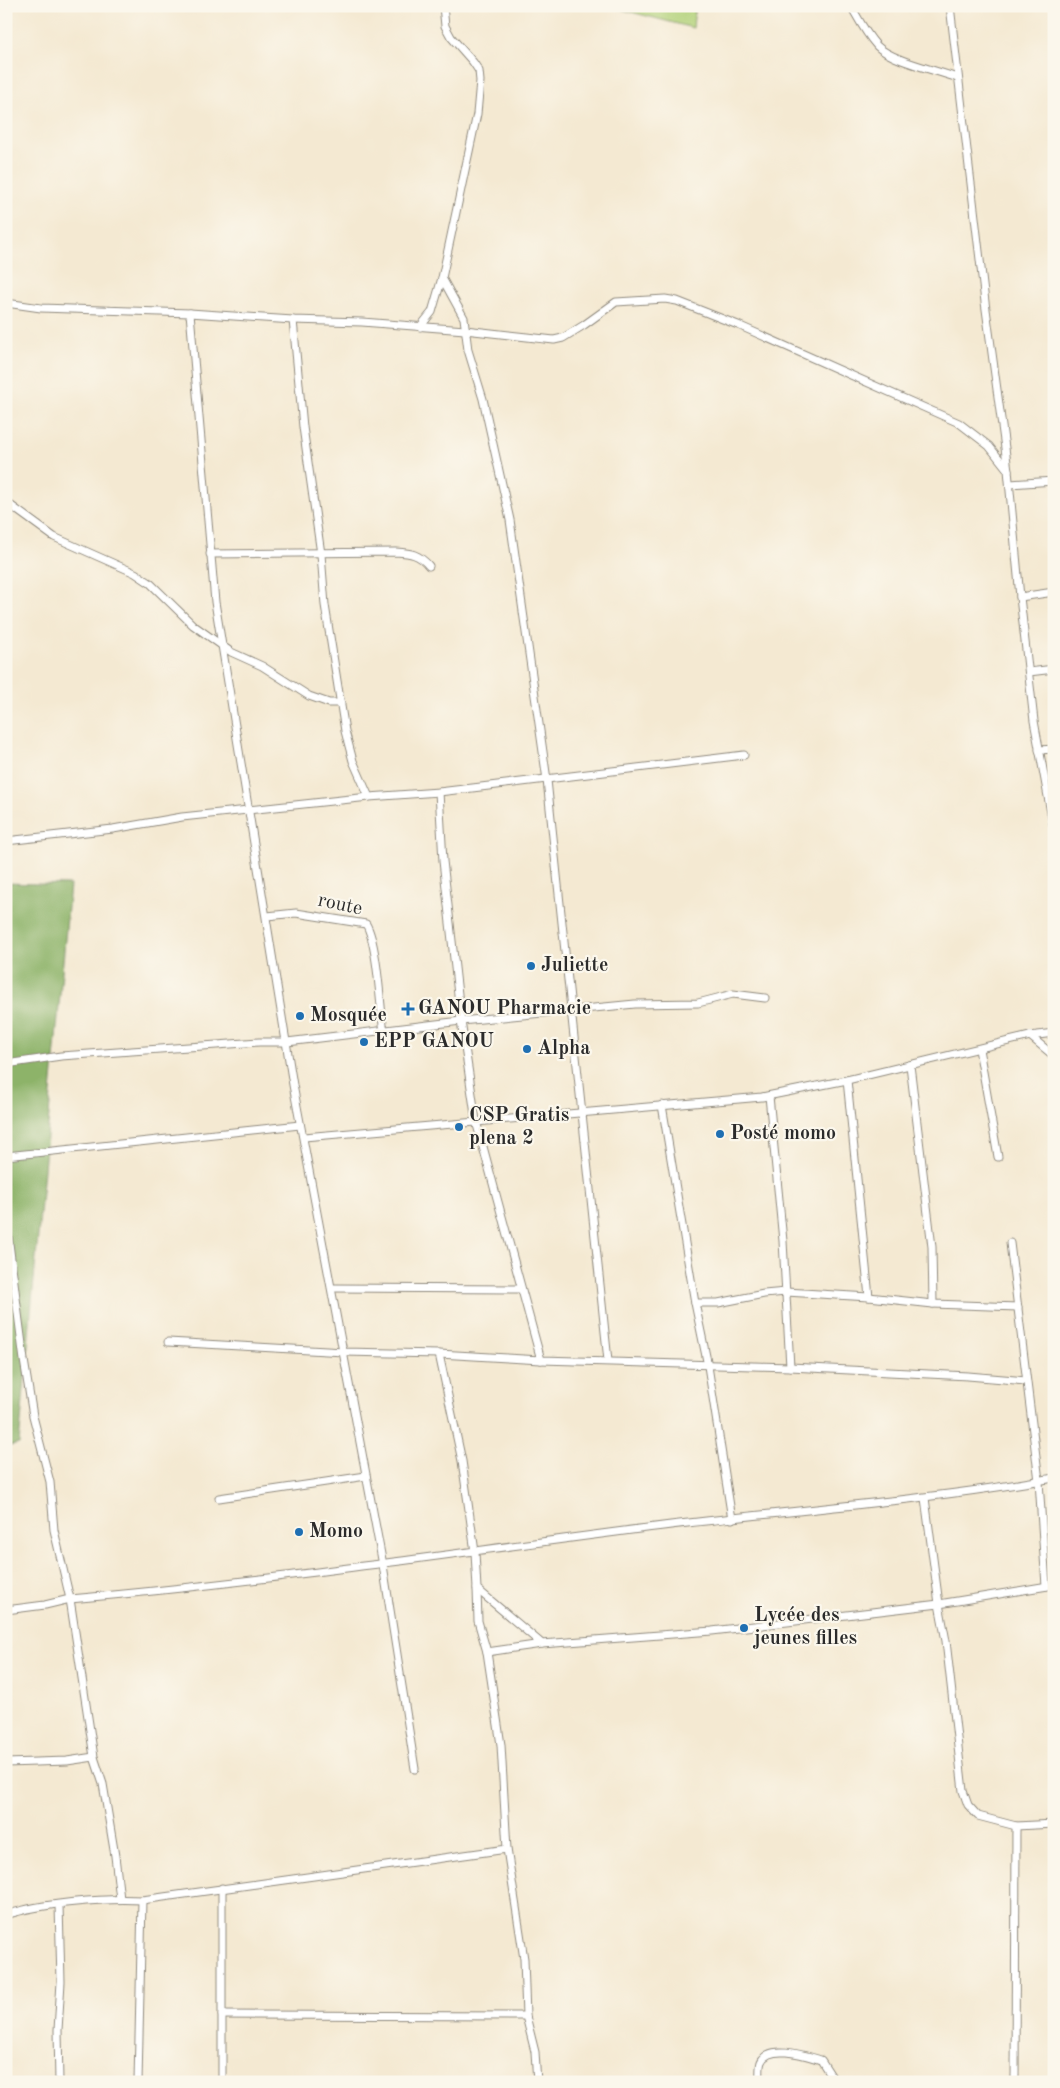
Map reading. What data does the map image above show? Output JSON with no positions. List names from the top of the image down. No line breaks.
{"streets":{"street":["route"]},"places":{"other":["Juliette","Mosquée","EPP GANOU","Alpha","CSP Gratis plena 2","Posté momo","Momo","Lycée des jeunes filles"],"health":["GANOU Pharmacie"]}}
